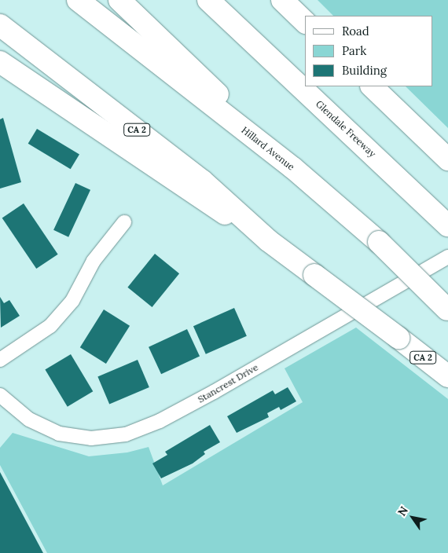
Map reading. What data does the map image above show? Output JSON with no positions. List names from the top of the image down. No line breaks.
{"streets":{"highway":["Glendale Freeway","CA 2","Hillard Avenue"],"street":["Stancrest Drive"]},"legend":["Road","Park","Building"],"north":"top left"}
